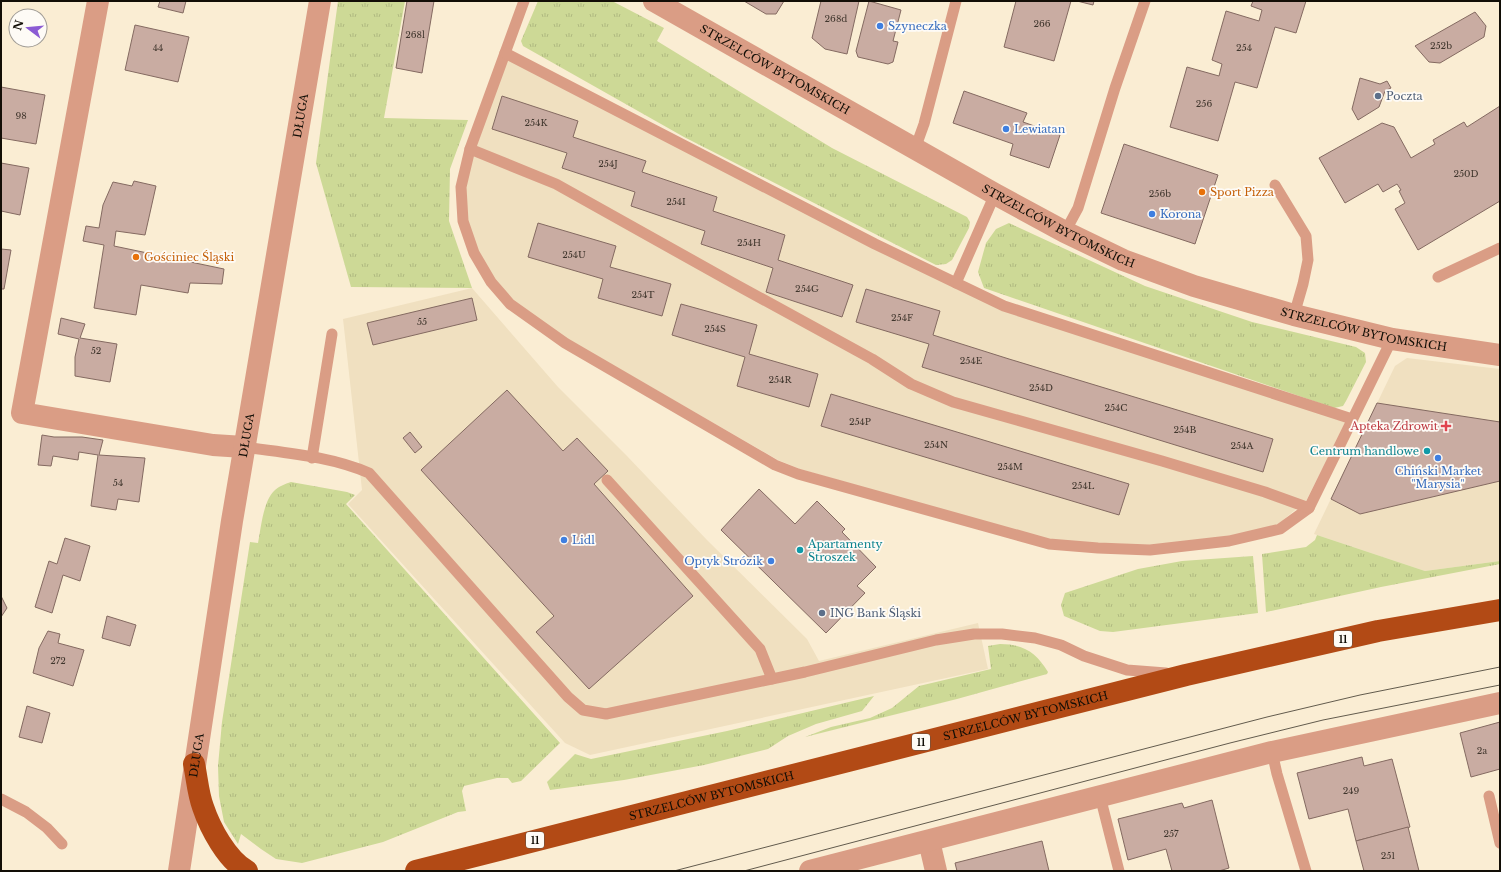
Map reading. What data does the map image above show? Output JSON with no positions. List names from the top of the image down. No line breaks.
{"streets":{"highway":["STRZELCÓW BYTOMSKICH","11"],"street":["DŁUGA"]},"places":{"other":["Szyneczka","Poczta","Lewiatan","Sport Pizza","Korona","Gościniec Śląski","Centrum handlowe","Chiński Market \"Marysia\"","Lidl","Apartamenty Stroszek","Optyk Strózik","ING Bank Śląski"],"health":["Apteka Zdrowit"]},"house_numbers":["268d","266","268l","252b","44","254","256","98","254K","254J","250D","256b","254I","254H","254U","254G","254T","254F","55","254S","52","254E","254R","254D","254C","254P","254B","254N","254A","254M","54","254L","272","2a","249","257","251"],"north":"left"}
